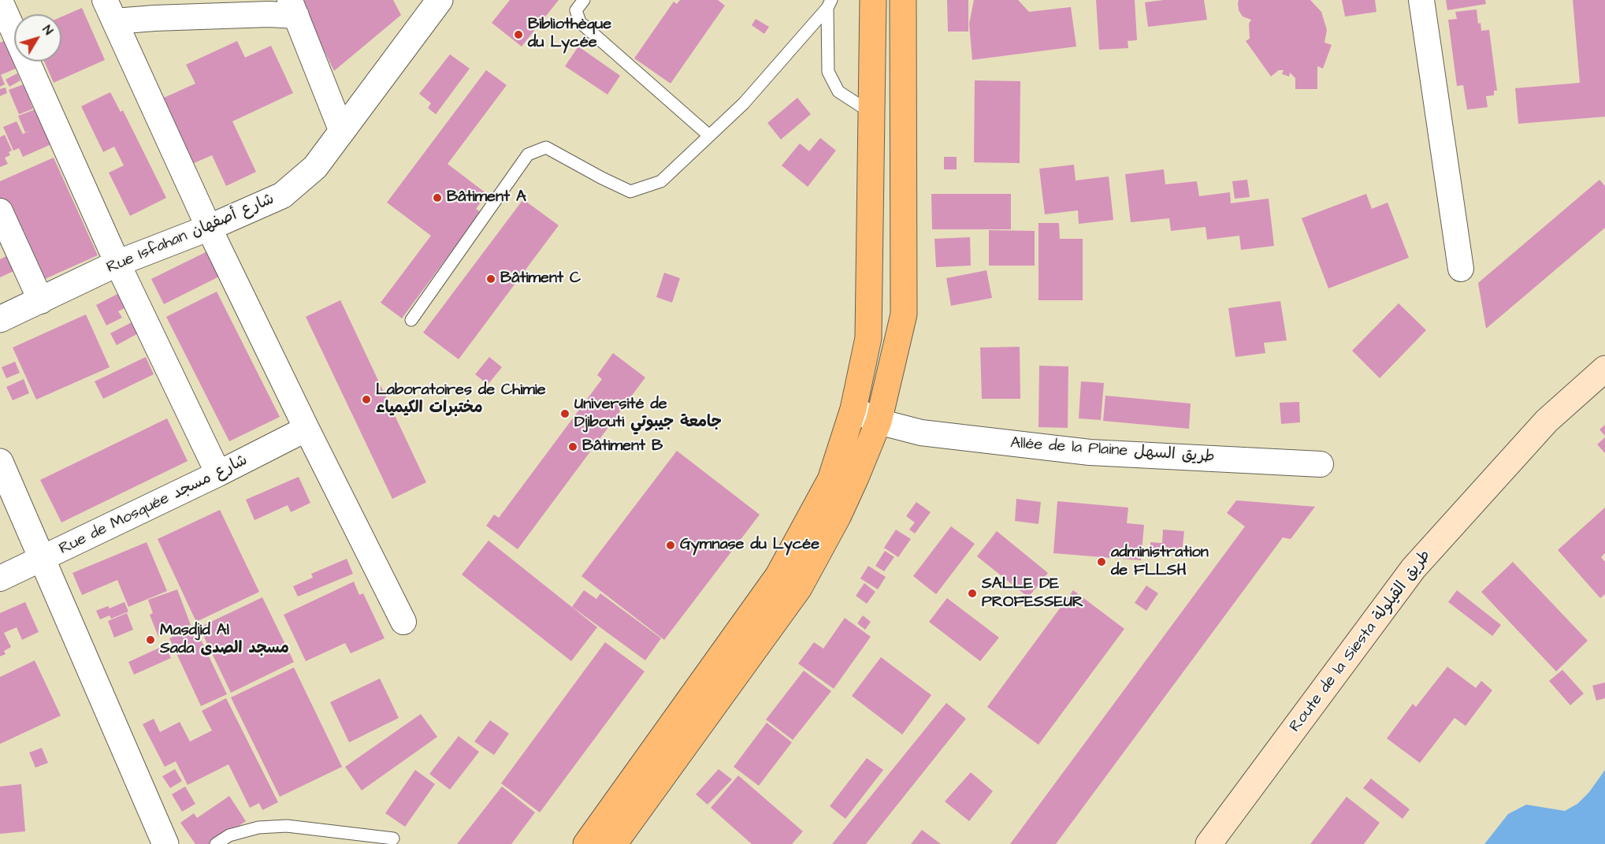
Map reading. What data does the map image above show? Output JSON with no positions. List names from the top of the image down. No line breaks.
{"streets":{"main road":["Route de la Siesta طريق القيلولة"],"street":["Rue Isfahan شارع أصفهان","Allée de la Plaine طريق السهل","Rue de Mosquée شارع مسجد"]},"places":["Bibliothèque du Lycée","Bâtiment A","Bâtiment C","Laboratoires de Chimie مختبرات الكيمياء","Université de Djibouti جامعة جيبوتي","Bâtiment B","Gymnase du Lycée","administration de FLLSH","SALLE DE PROFESSEUR","Masdjid Al Sada مسجد الصدى"],"north":"top right"}
